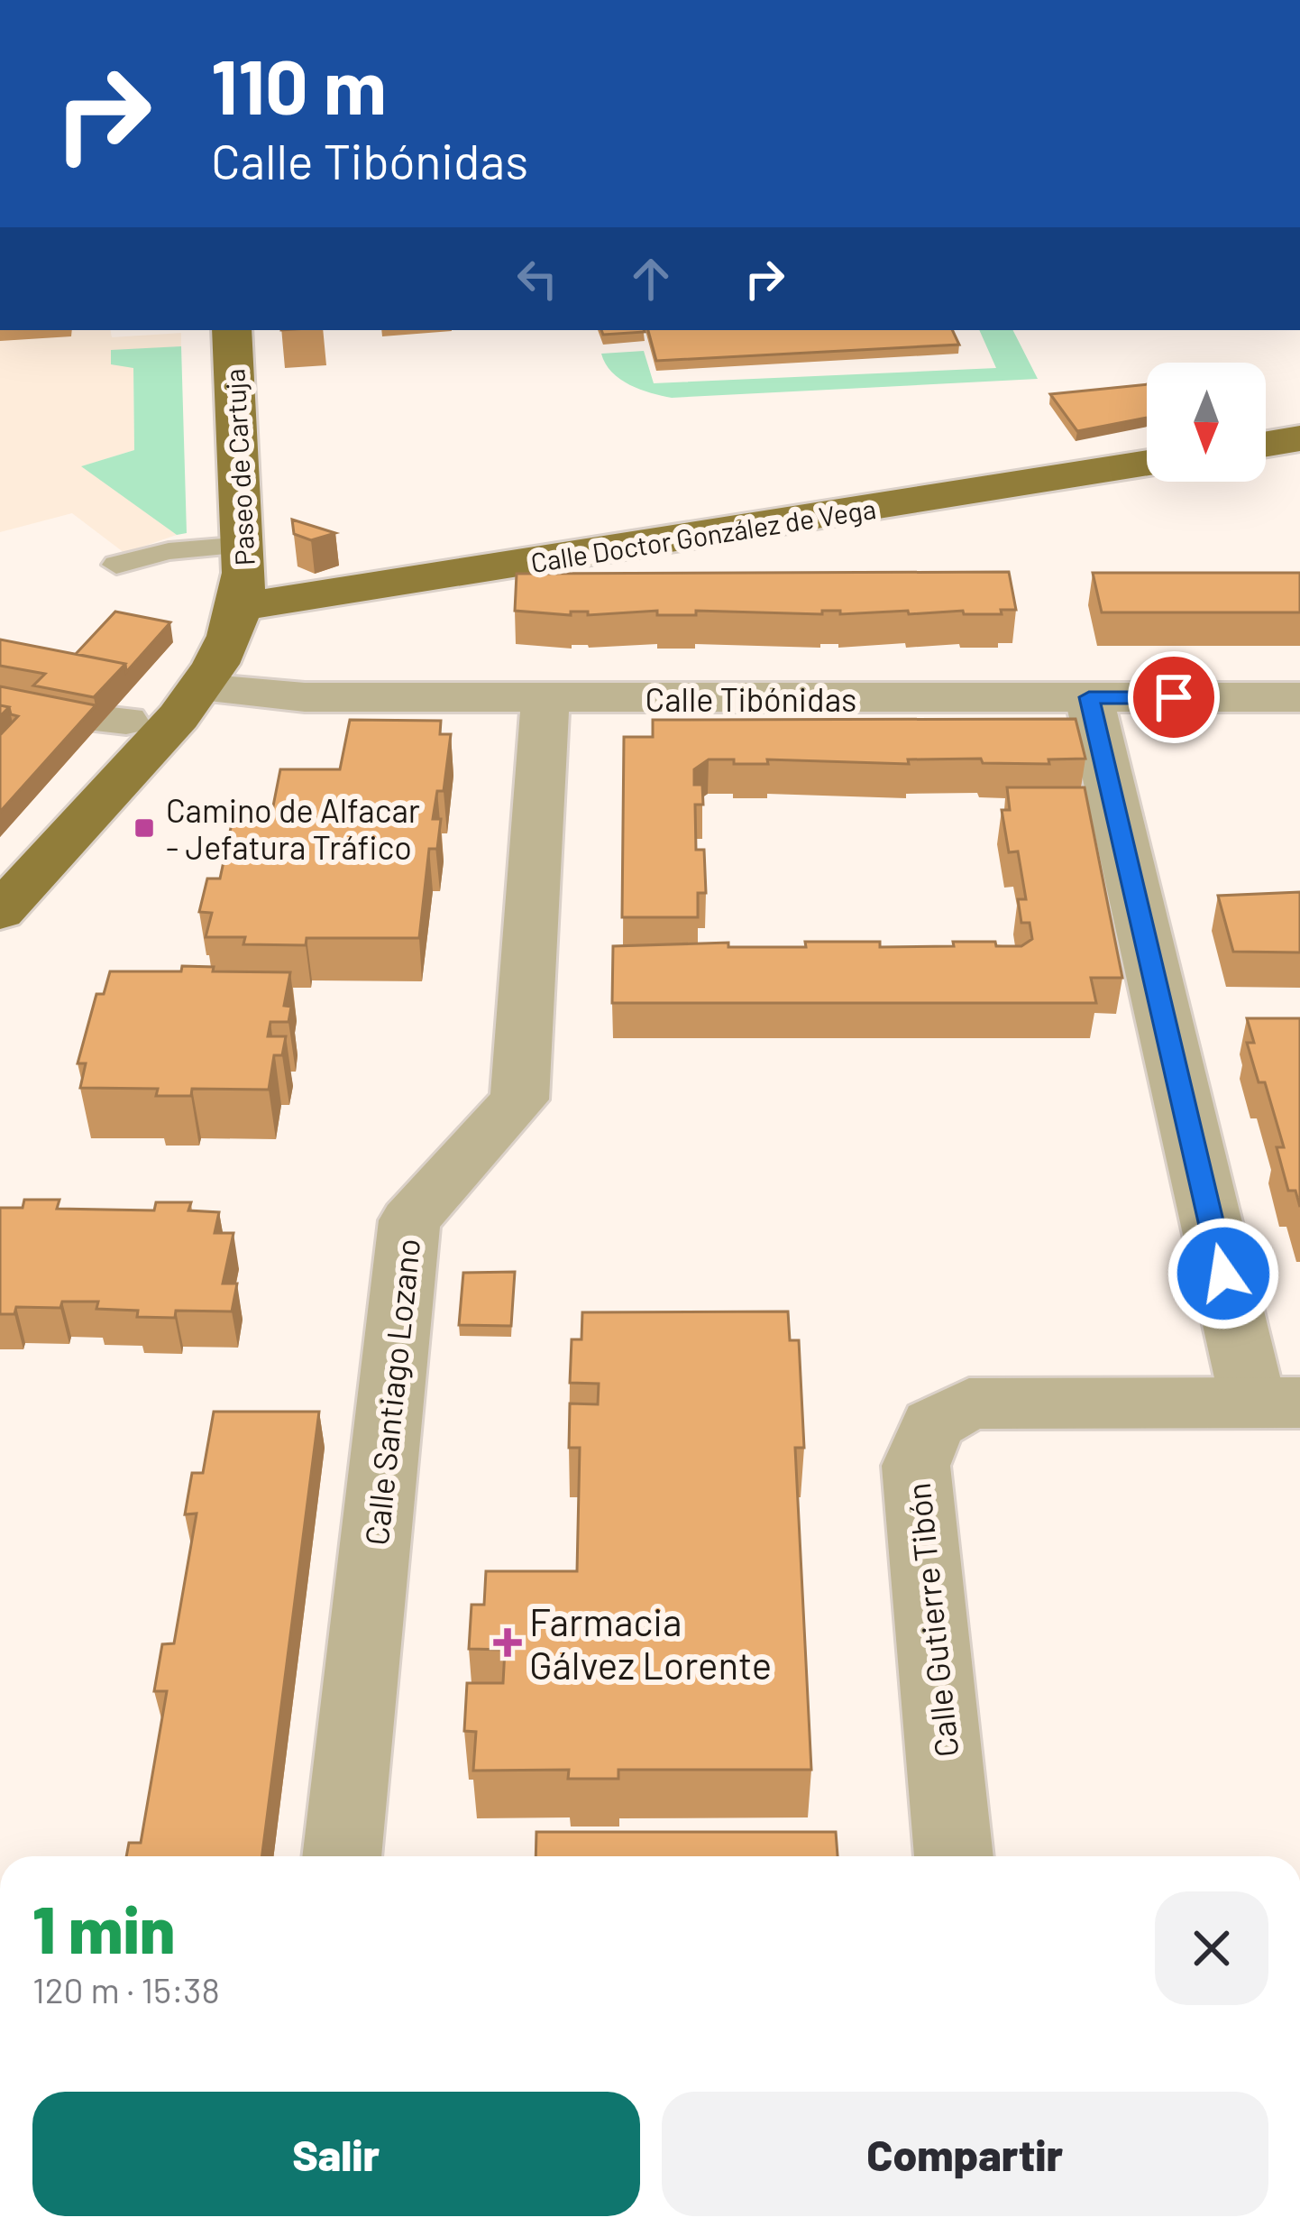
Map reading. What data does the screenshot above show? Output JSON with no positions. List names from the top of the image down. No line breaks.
{"streets":{"main road":["Paseo de Cartuja","Calle Doctor González de Vega"],"street":["Calle Tibónidas","Calle Santiago Lozano","Calle Gutierre Tibón"]},"crossings":[["Paseo de Cartuja","Calle Doctor González de Vega"],["Paseo de Cartuja","Calle Tibónidas"],["Calle Tibónidas","Calle Santiago Lozano"]],"places":{"transit":["Camino de Alfacar - Jefatura Tráfico"],"health":["Farmacia Gálvez Lorente"]},"north":"bottom","page":{"turn":["110 m","Calle Tibónidas"],"heading":["1 min","120 m · 15:38"],"buttons":["Salir","Compartir"]}}
